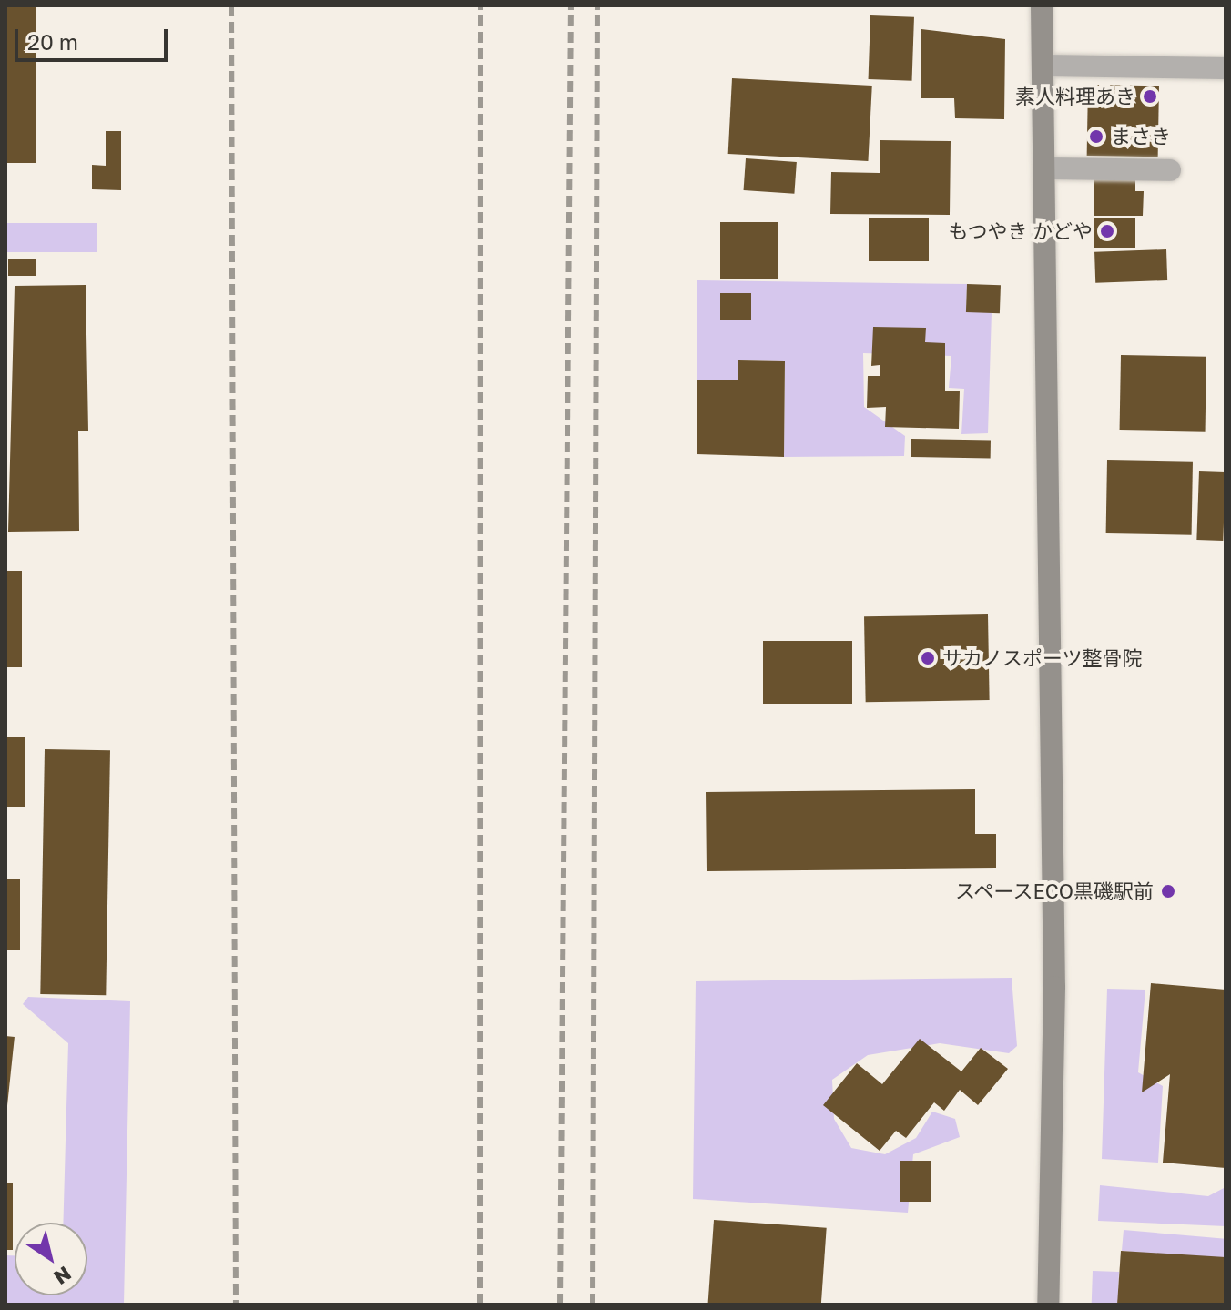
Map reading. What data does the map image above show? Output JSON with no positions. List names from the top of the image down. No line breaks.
{"places":["素人料理あき","まさき","もつやき かどや","サカノスポーツ整骨院","スペースECO黒磯駅前"],"scale_bar":"20 m","north":"bottom right"}
